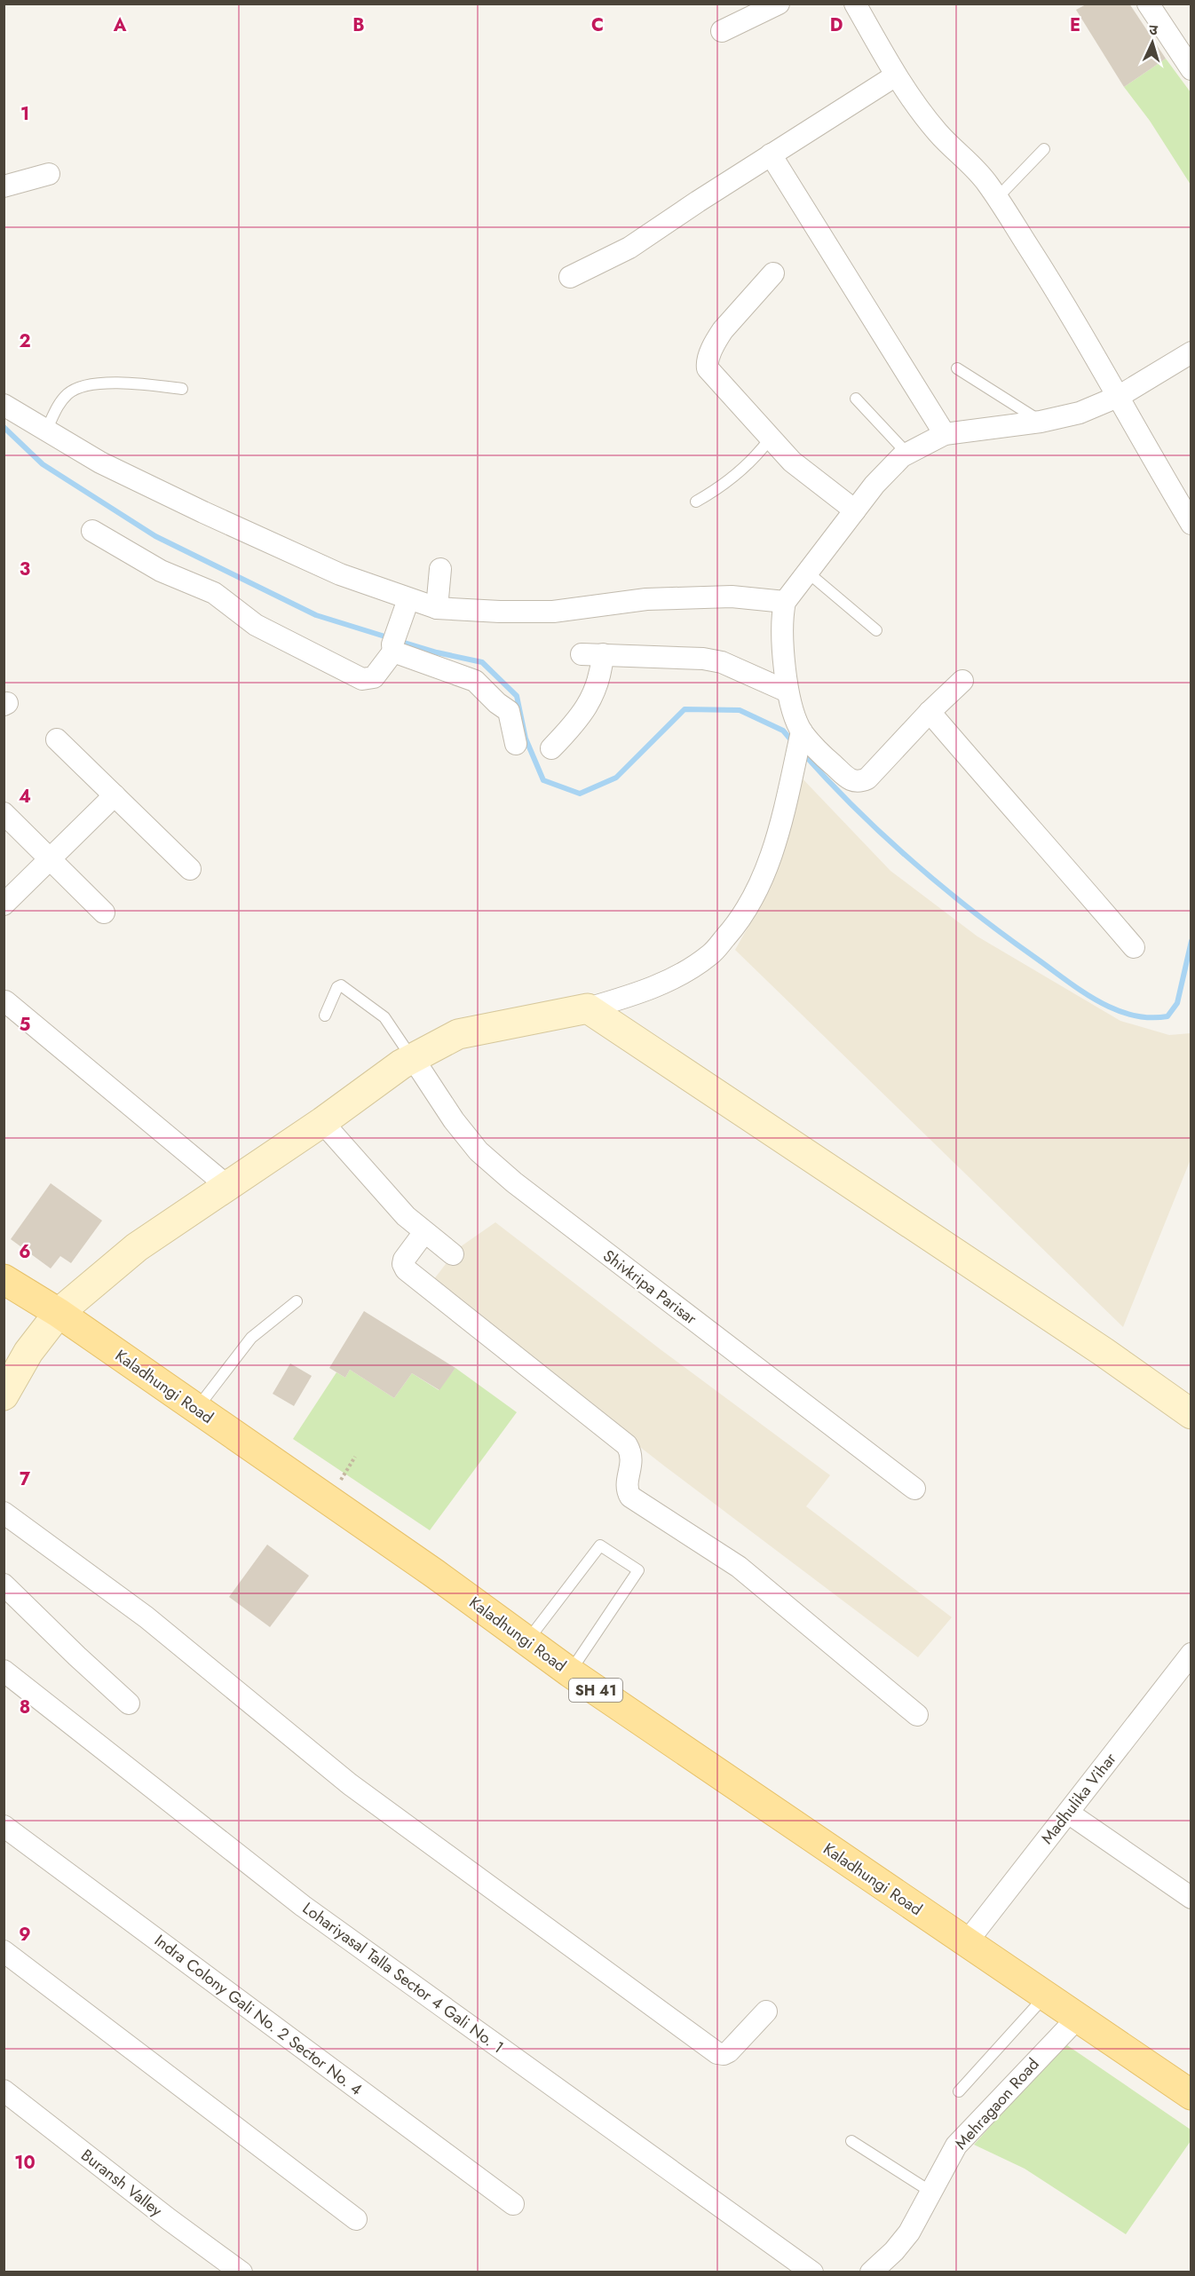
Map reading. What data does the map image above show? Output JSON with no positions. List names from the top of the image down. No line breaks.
{"streets":{"main road":["Kaladhungi Road","SH 41"],"street":["Shivkripa Parisar","Madhulika Vihar","Lohariyasal Talla Sector 4 Gali No. 1","Indra Colony Gali No. 2 Sector No. 4","Mehragaon Road","Buransh Valley"]},"crossings":[["Kaladhungi Road","Madhulika Vihar"],["Kaladhungi Road","Mehragaon Road"]],"north":"top","grid":{"columns":["A","B","C","D","E"],"rows":["1","2","3","4","5","6","7","8","9","10"]}}
